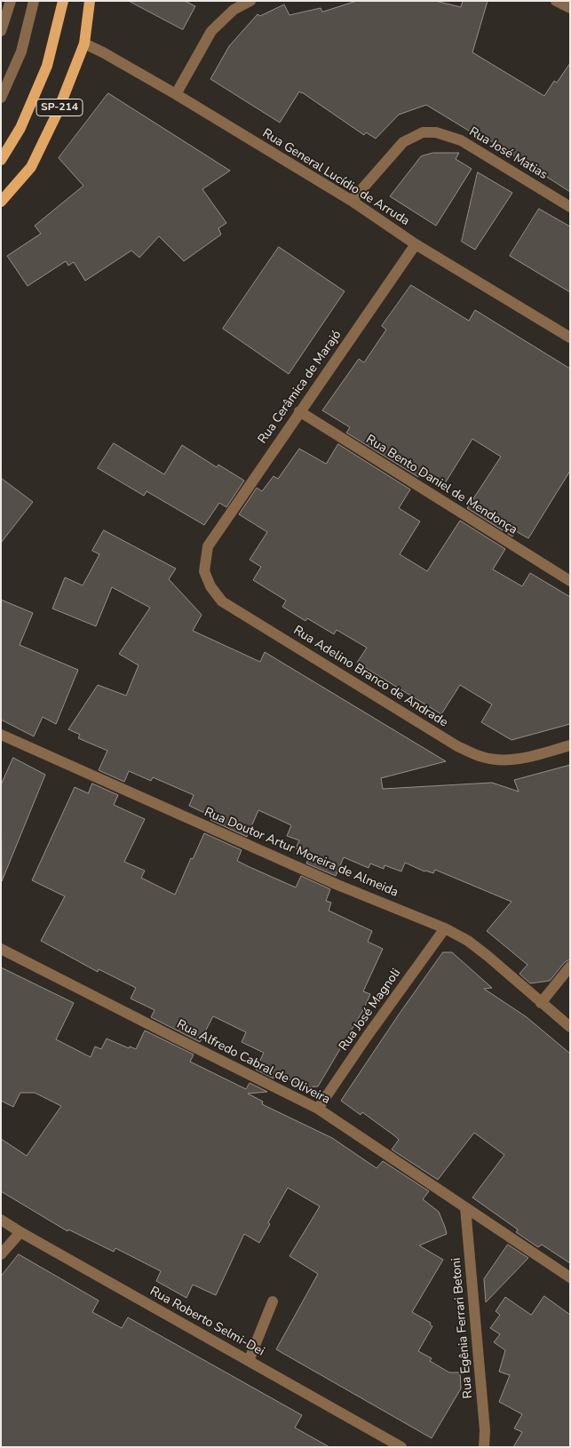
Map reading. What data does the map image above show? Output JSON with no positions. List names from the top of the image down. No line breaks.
{"streets":{"main road":["SP-214"],"street":["Rua José Matias","Rua General Lucídio de Arruda","Rua Cerâmica de Marajó","Rua Bento Daniel de Mendonça","Rua Adelino Branco de Andrade","Rua Doutor Artur Moreira de Almeida","Rua José Magnoli","Rua Alfredo Cabral de Oliveira","Rua Roberto Selmi-Dei","Rua Egênia Ferrari Betoni"]},"crossings":[["SP-214","Rua General Lucídio de Arruda"],["Rua José Matias","Rua General Lucídio de Arruda"],["Rua General Lucídio de Arruda","Rua Cerâmica de Marajó"],["Rua Cerâmica de Marajó","Rua Bento Daniel de Mendonça"],["Rua Cerâmica de Marajó","Rua Adelino Branco de Andrade"],["Rua Doutor Artur Moreira de Almeida","Rua José Magnoli"],["Rua José Magnoli","Rua Alfredo Cabral de Oliveira"],["Rua Alfredo Cabral de Oliveira","Rua Egênia Ferrari Betoni"]]}
